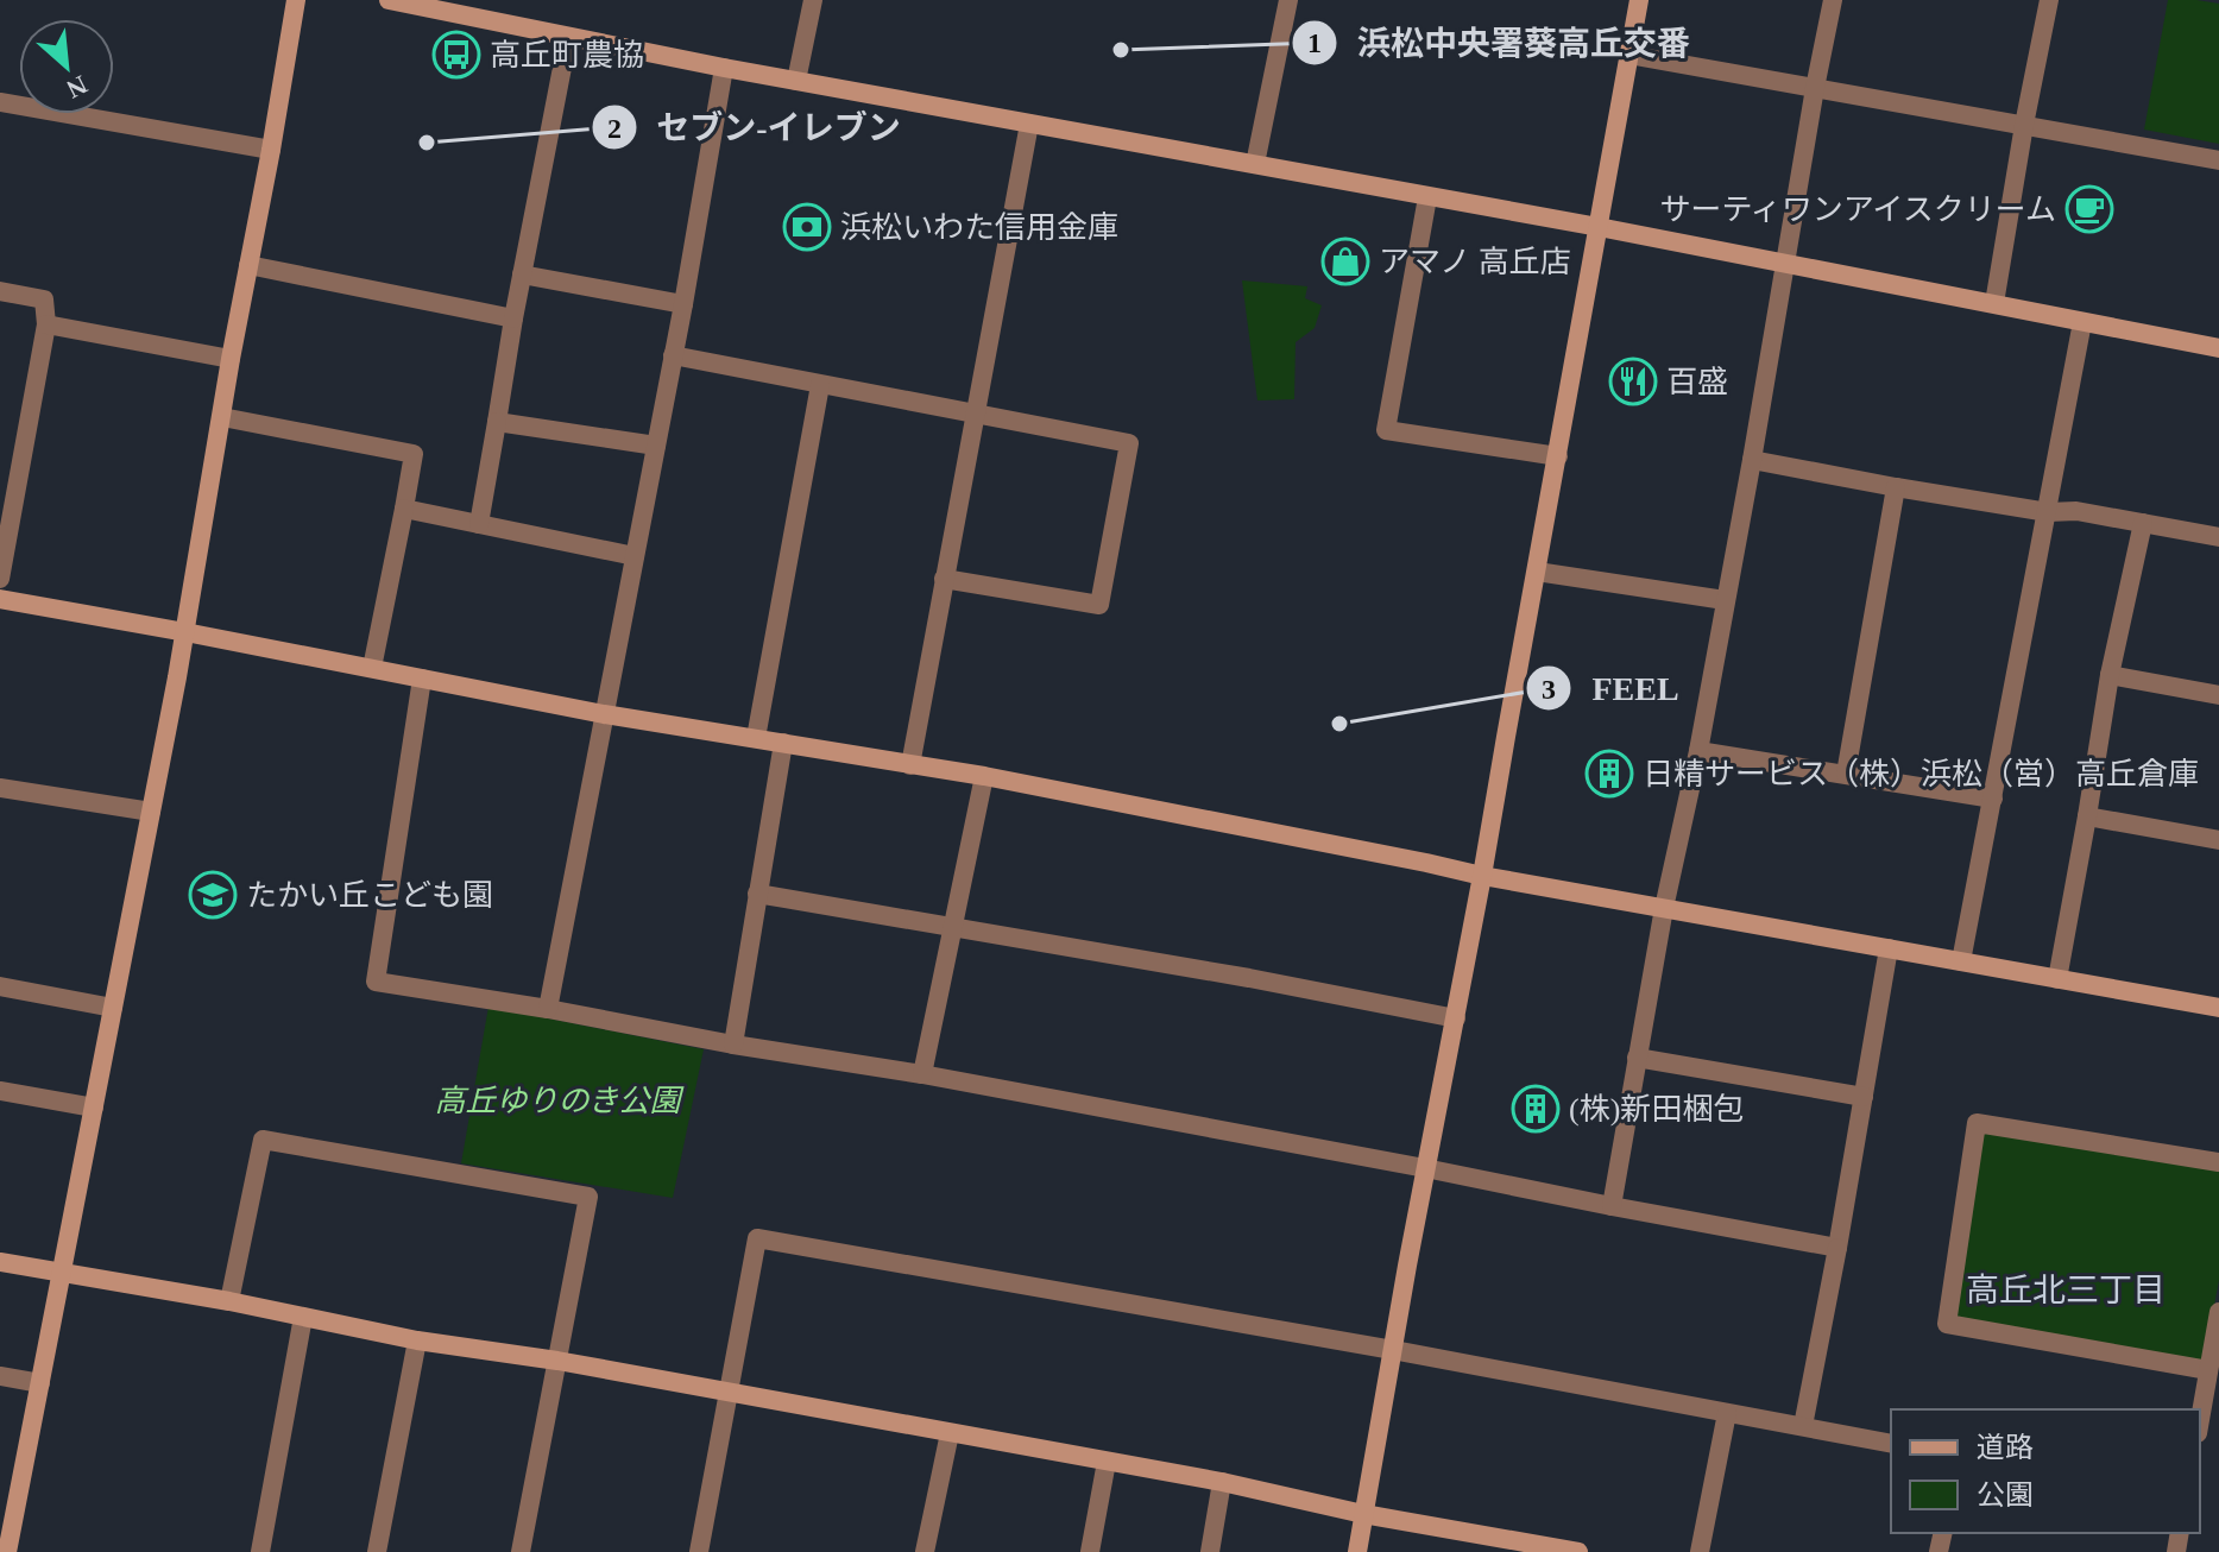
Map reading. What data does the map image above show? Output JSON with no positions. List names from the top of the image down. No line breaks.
{"districts":["高丘北三丁目"],"parks":["高丘ゆりのき公園"],"places":{"other":["浜松中央署葵高丘交番","セブン-イレブン","FEEL"],"bus stop":["高丘町農協"],"cafe":["サーティワンアイスクリーム"],"bank":["浜松いわた信用金庫"],"shop":["アマノ 高丘店"],"restaurant":["百盛"],"building":["日精サービス（株）浜松（営）高丘倉庫","(株)新田梱包"],"school or university":["たかい丘こども園"]},"legend":["道路","公園"],"north":"bottom right"}
